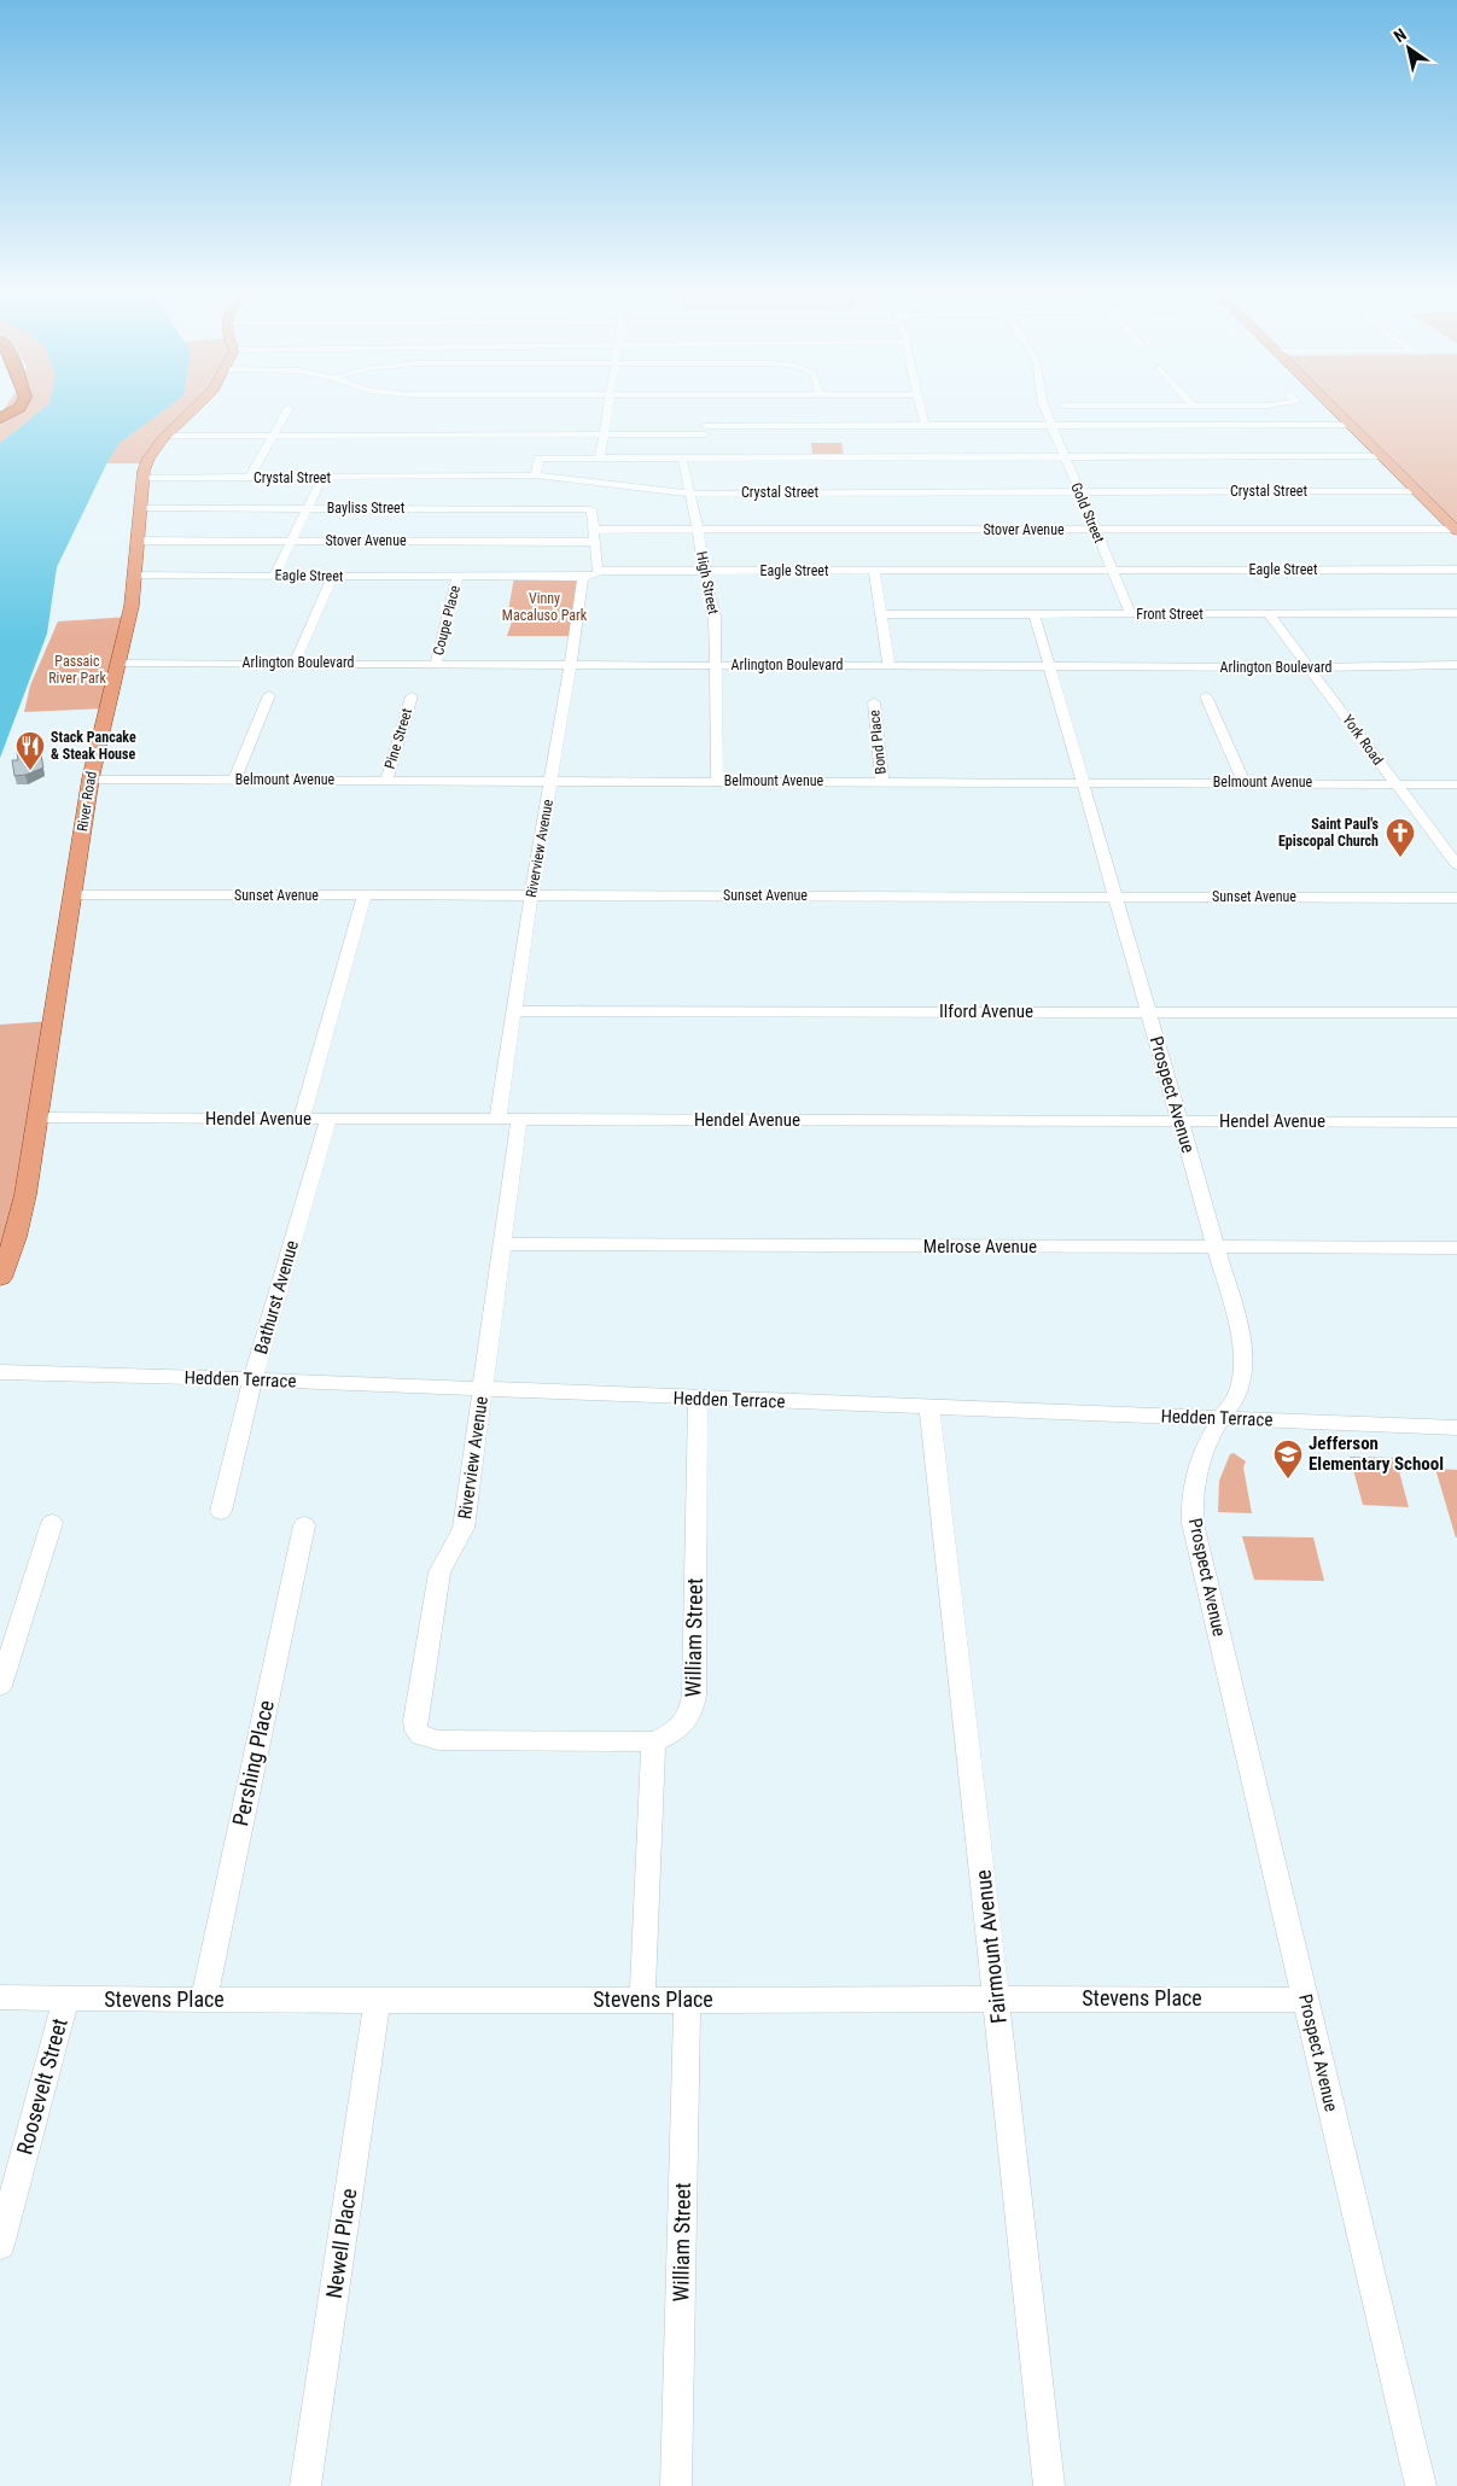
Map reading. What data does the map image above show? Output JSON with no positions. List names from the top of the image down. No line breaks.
{"streets":{"main road":["River Road"],"street":["Crystal Street","Bayliss Street","Gold Street","Stover Avenue","Eagle Street","High Street","Front Street","Coupe Place","Arlington Boulevard","Pine Street","York Road","Bond Place","Belmount Avenue","Riverview Avenue","Sunset Avenue","Ilford Avenue","Prospect Avenue","Hendel Avenue","Melrose Avenue","Bathurst Avenue","Hedden Terrace","William Street","Pershing Place","Fairmount Avenue","Stevens Place","Roosevelt Street","Newell Place"]},"crossings":[["Crystal Street","Gold Street"],["Crystal Street","High Street"],["Crystal Street","River Road"],["Bayliss Street","Stover Avenue"],["Bayliss Street","River Road"],["Gold Street","Stover Avenue"],["Gold Street","Eagle Street"],["Gold Street","Front Street"],["Stover Avenue","High Street"],["Stover Avenue","River Road"],["Eagle Street","High Street"],["Eagle Street","Coupe Place"],["Eagle Street","River Road"],["Eagle Street","Riverview Avenue"],["High Street","Arlington Boulevard"],["High Street","Belmount Avenue"],["Front Street","York Road"],["Front Street","Prospect Avenue"],["Coupe Place","Arlington Boulevard"],["Arlington Boulevard","York Road"],["Arlington Boulevard","River Road"],["Arlington Boulevard","Riverview Avenue"],["Arlington Boulevard","Prospect Avenue"],["Pine Street","Belmount Avenue"],["York Road","Belmount Avenue"],["Bond Place","Belmount Avenue"],["Belmount Avenue","River Road"],["Belmount Avenue","Riverview Avenue"],["Belmount Avenue","Prospect Avenue"],["River Road","Sunset Avenue"],["River Road","Hendel Avenue"],["Riverview Avenue","Sunset Avenue"],["Riverview Avenue","Ilford Avenue"],["Riverview Avenue","Hendel Avenue"],["Riverview Avenue","Melrose Avenue"],["Riverview Avenue","Hedden Terrace"],["Riverview Avenue","William Street"],["Sunset Avenue","Prospect Avenue"],["Ilford Avenue","Prospect Avenue"],["Prospect Avenue","Hendel Avenue"],["Prospect Avenue","Melrose Avenue"],["Prospect Avenue","Hedden Terrace"],["Prospect Avenue","Stevens Place"],["Hendel Avenue","Bathurst Avenue"],["Bathurst Avenue","Hedden Terrace"],["Hedden Terrace","William Street"],["Hedden Terrace","Fairmount Avenue"],["William Street","Stevens Place"],["Pershing Place","Stevens Place"],["Fairmount Avenue","Stevens Place"],["Stevens Place","Roosevelt Street"],["Stevens Place","Newell Place"]],"parks":["Vinny Macaluso Park","Passaic River Park"],"places":{"restaurant":["Stack Pancake & Steak House"],"church":["Saint Paul's Episcopal Church"],"school or university":["Jefferson Elementary School"]},"north":"top left"}
